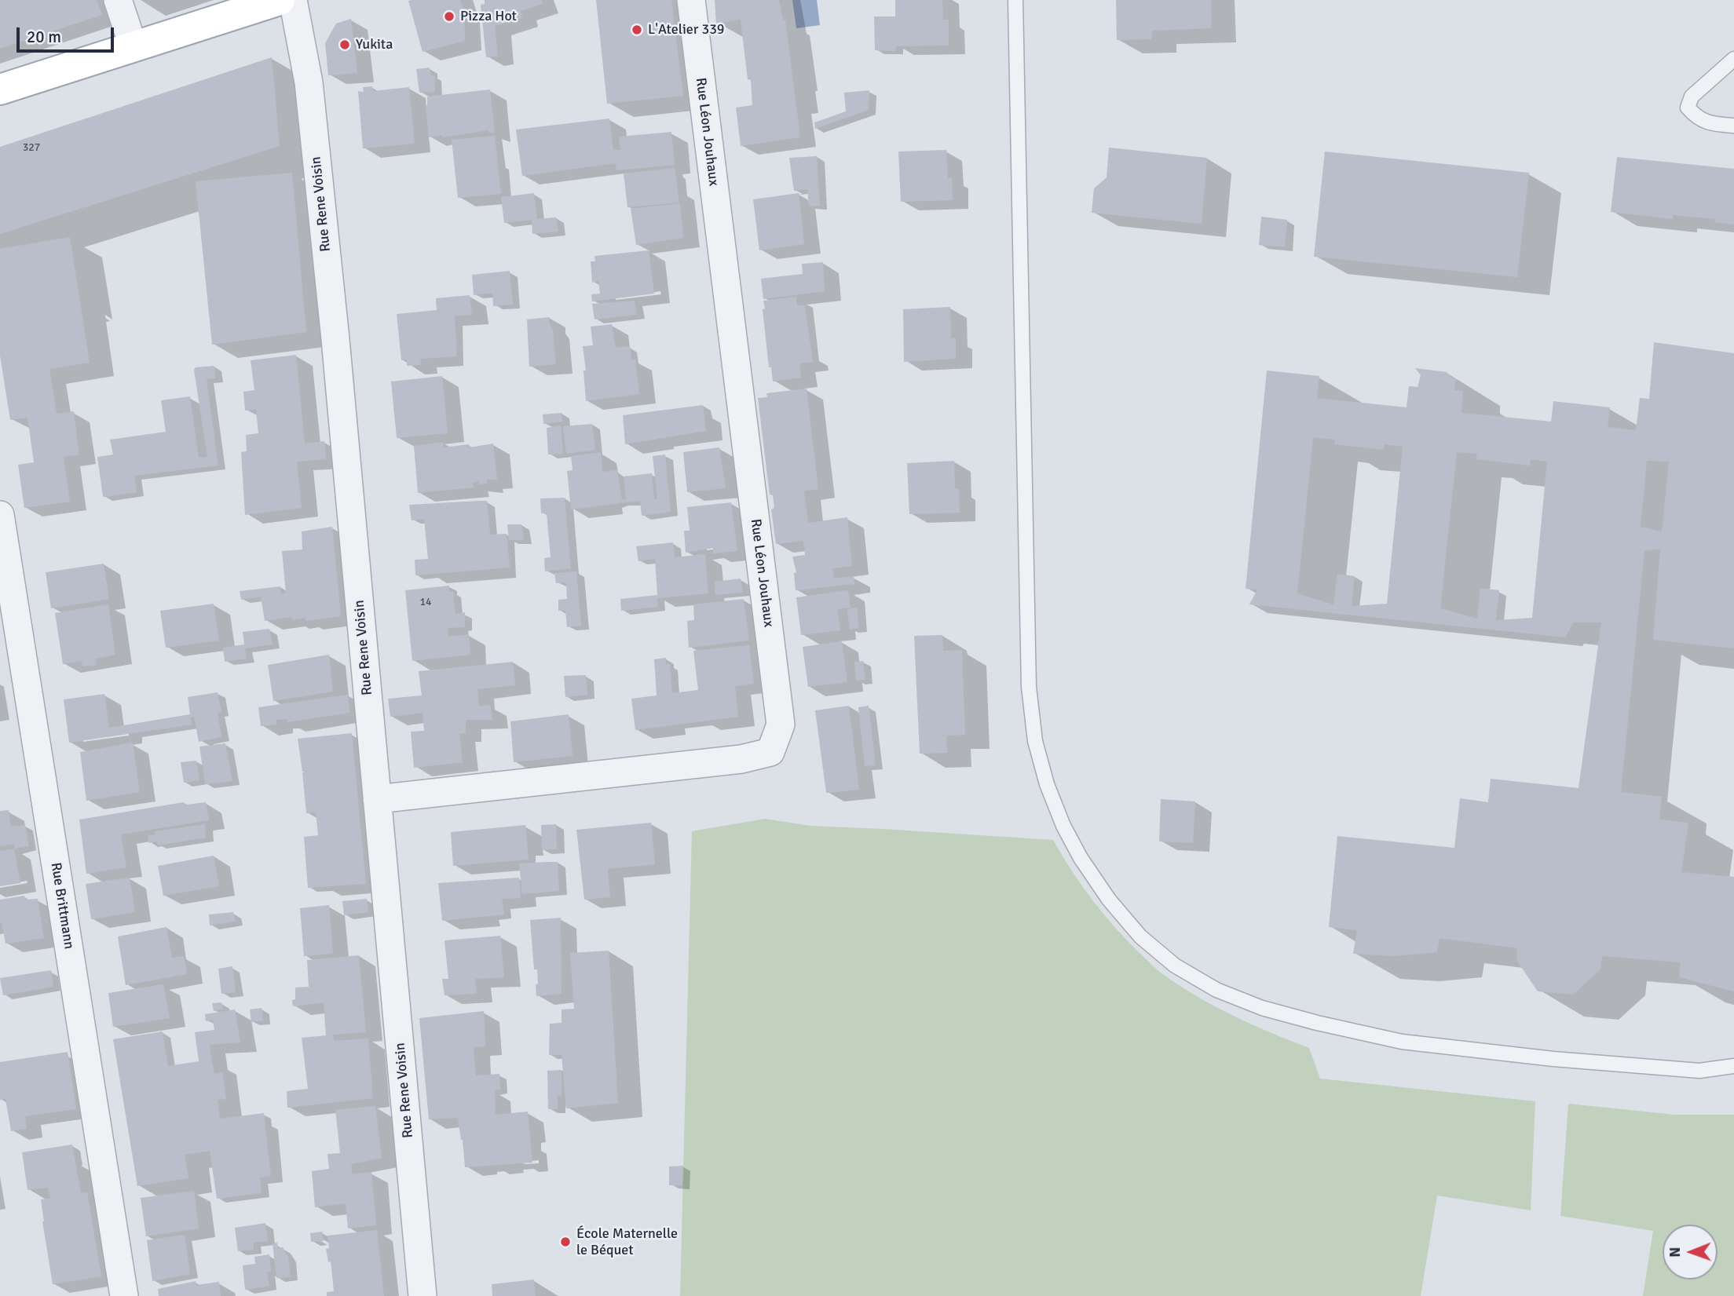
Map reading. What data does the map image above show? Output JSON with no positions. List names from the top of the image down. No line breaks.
{"streets":{"street":["Rue Léon Jouhaux","Rue Rene Voisin","Rue Brittmann"]},"crossings":[["Rue Léon Jouhaux","Rue Rene Voisin"]],"places":["Pizza Hot","L'Atelier 339","Yukita","École Maternelle le Béquet"],"house_numbers":["327","14"],"scale_bar":"20 m","north":"left"}
